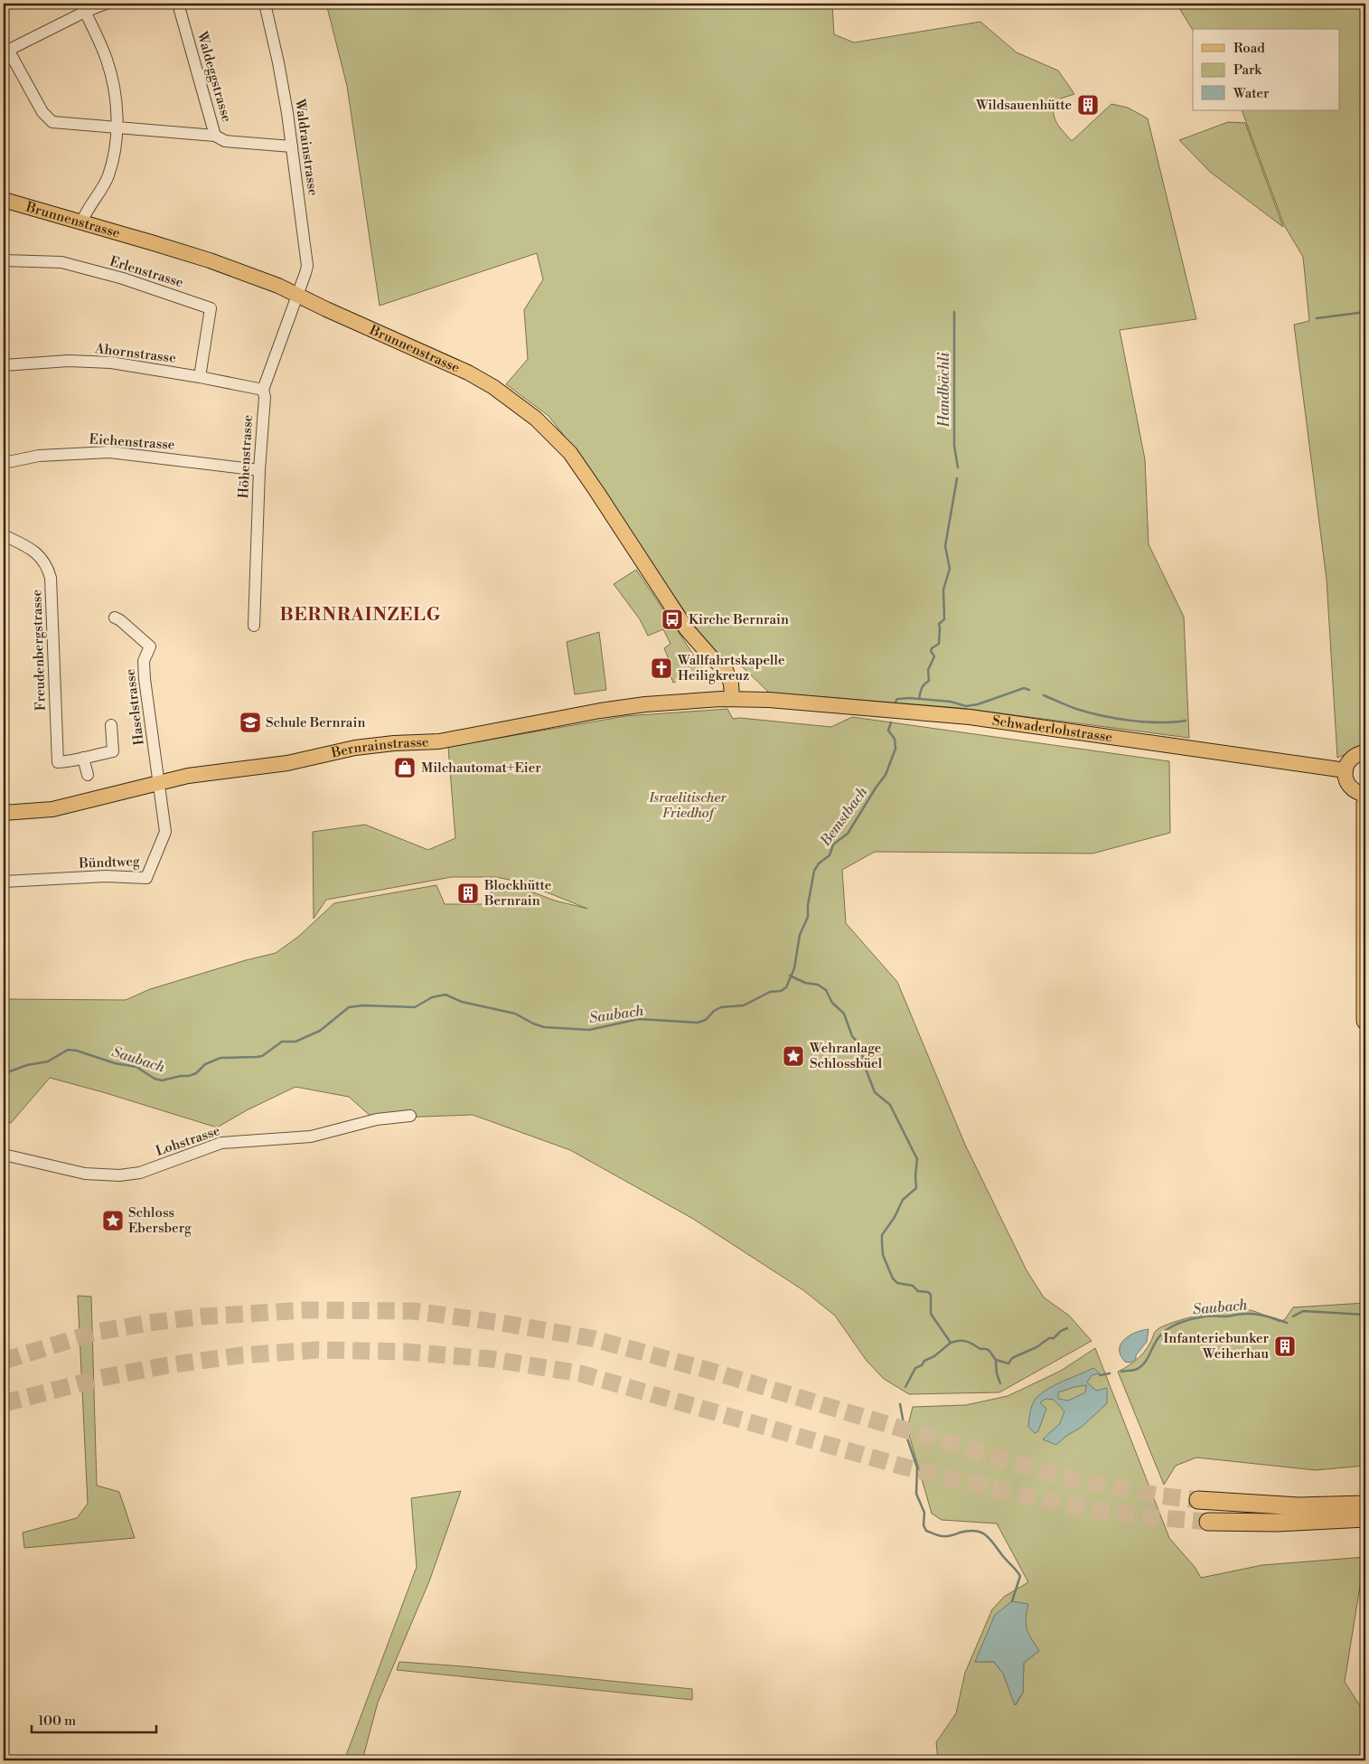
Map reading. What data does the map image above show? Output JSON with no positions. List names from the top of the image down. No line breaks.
{"streets":{"main road":["Brunnenstrasse","Schwaderlohstrasse","Bernrainstrasse"],"street":["Waldeggstrasse","Waldrainstrasse","Erlenstrasse","Ahornstrasse","Eichenstrasse","Höhenstrasse","Freudenbergstrasse","Haselstrasse","Bündtweg","Lohstrasse"]},"crossings":[["Waldeggstrasse","Waldrainstrasse"],["Waldrainstrasse","Brunnenstrasse"],["Waldrainstrasse","Höhenstrasse"],["Brunnenstrasse","Höhenstrasse"],["Brunnenstrasse","Bernrainstrasse"],["Erlenstrasse","Ahornstrasse"],["Ahornstrasse","Höhenstrasse"],["Eichenstrasse","Höhenstrasse"],["Haselstrasse","Bernrainstrasse"],["Haselstrasse","Bündtweg"],["Schwaderlohstrasse","Bernrainstrasse"],["Bernrainstrasse","Bündtweg"]],"districts":["BERNRAINZELG"],"water":["Handbächli","Bemstbach","Saubach"],"parks":["Israelitischer Friedhof"],"places":{"building":["Wildsauenhütte","Blockhütte Bernrain","Infanteriebunker Weiherhau"],"bus stop":["Kirche Bernrain"],"church":["Wallfahrtskapelle Heiligkreuz"],"school or university":["Schule Bernrain"],"shop":["Milchautomat+Eier"],"place":["Wehranlage Schlossbüel","Schloss Ebersberg"]},"legend":["Road","Park","Water"],"scale_bar":"100 m"}
